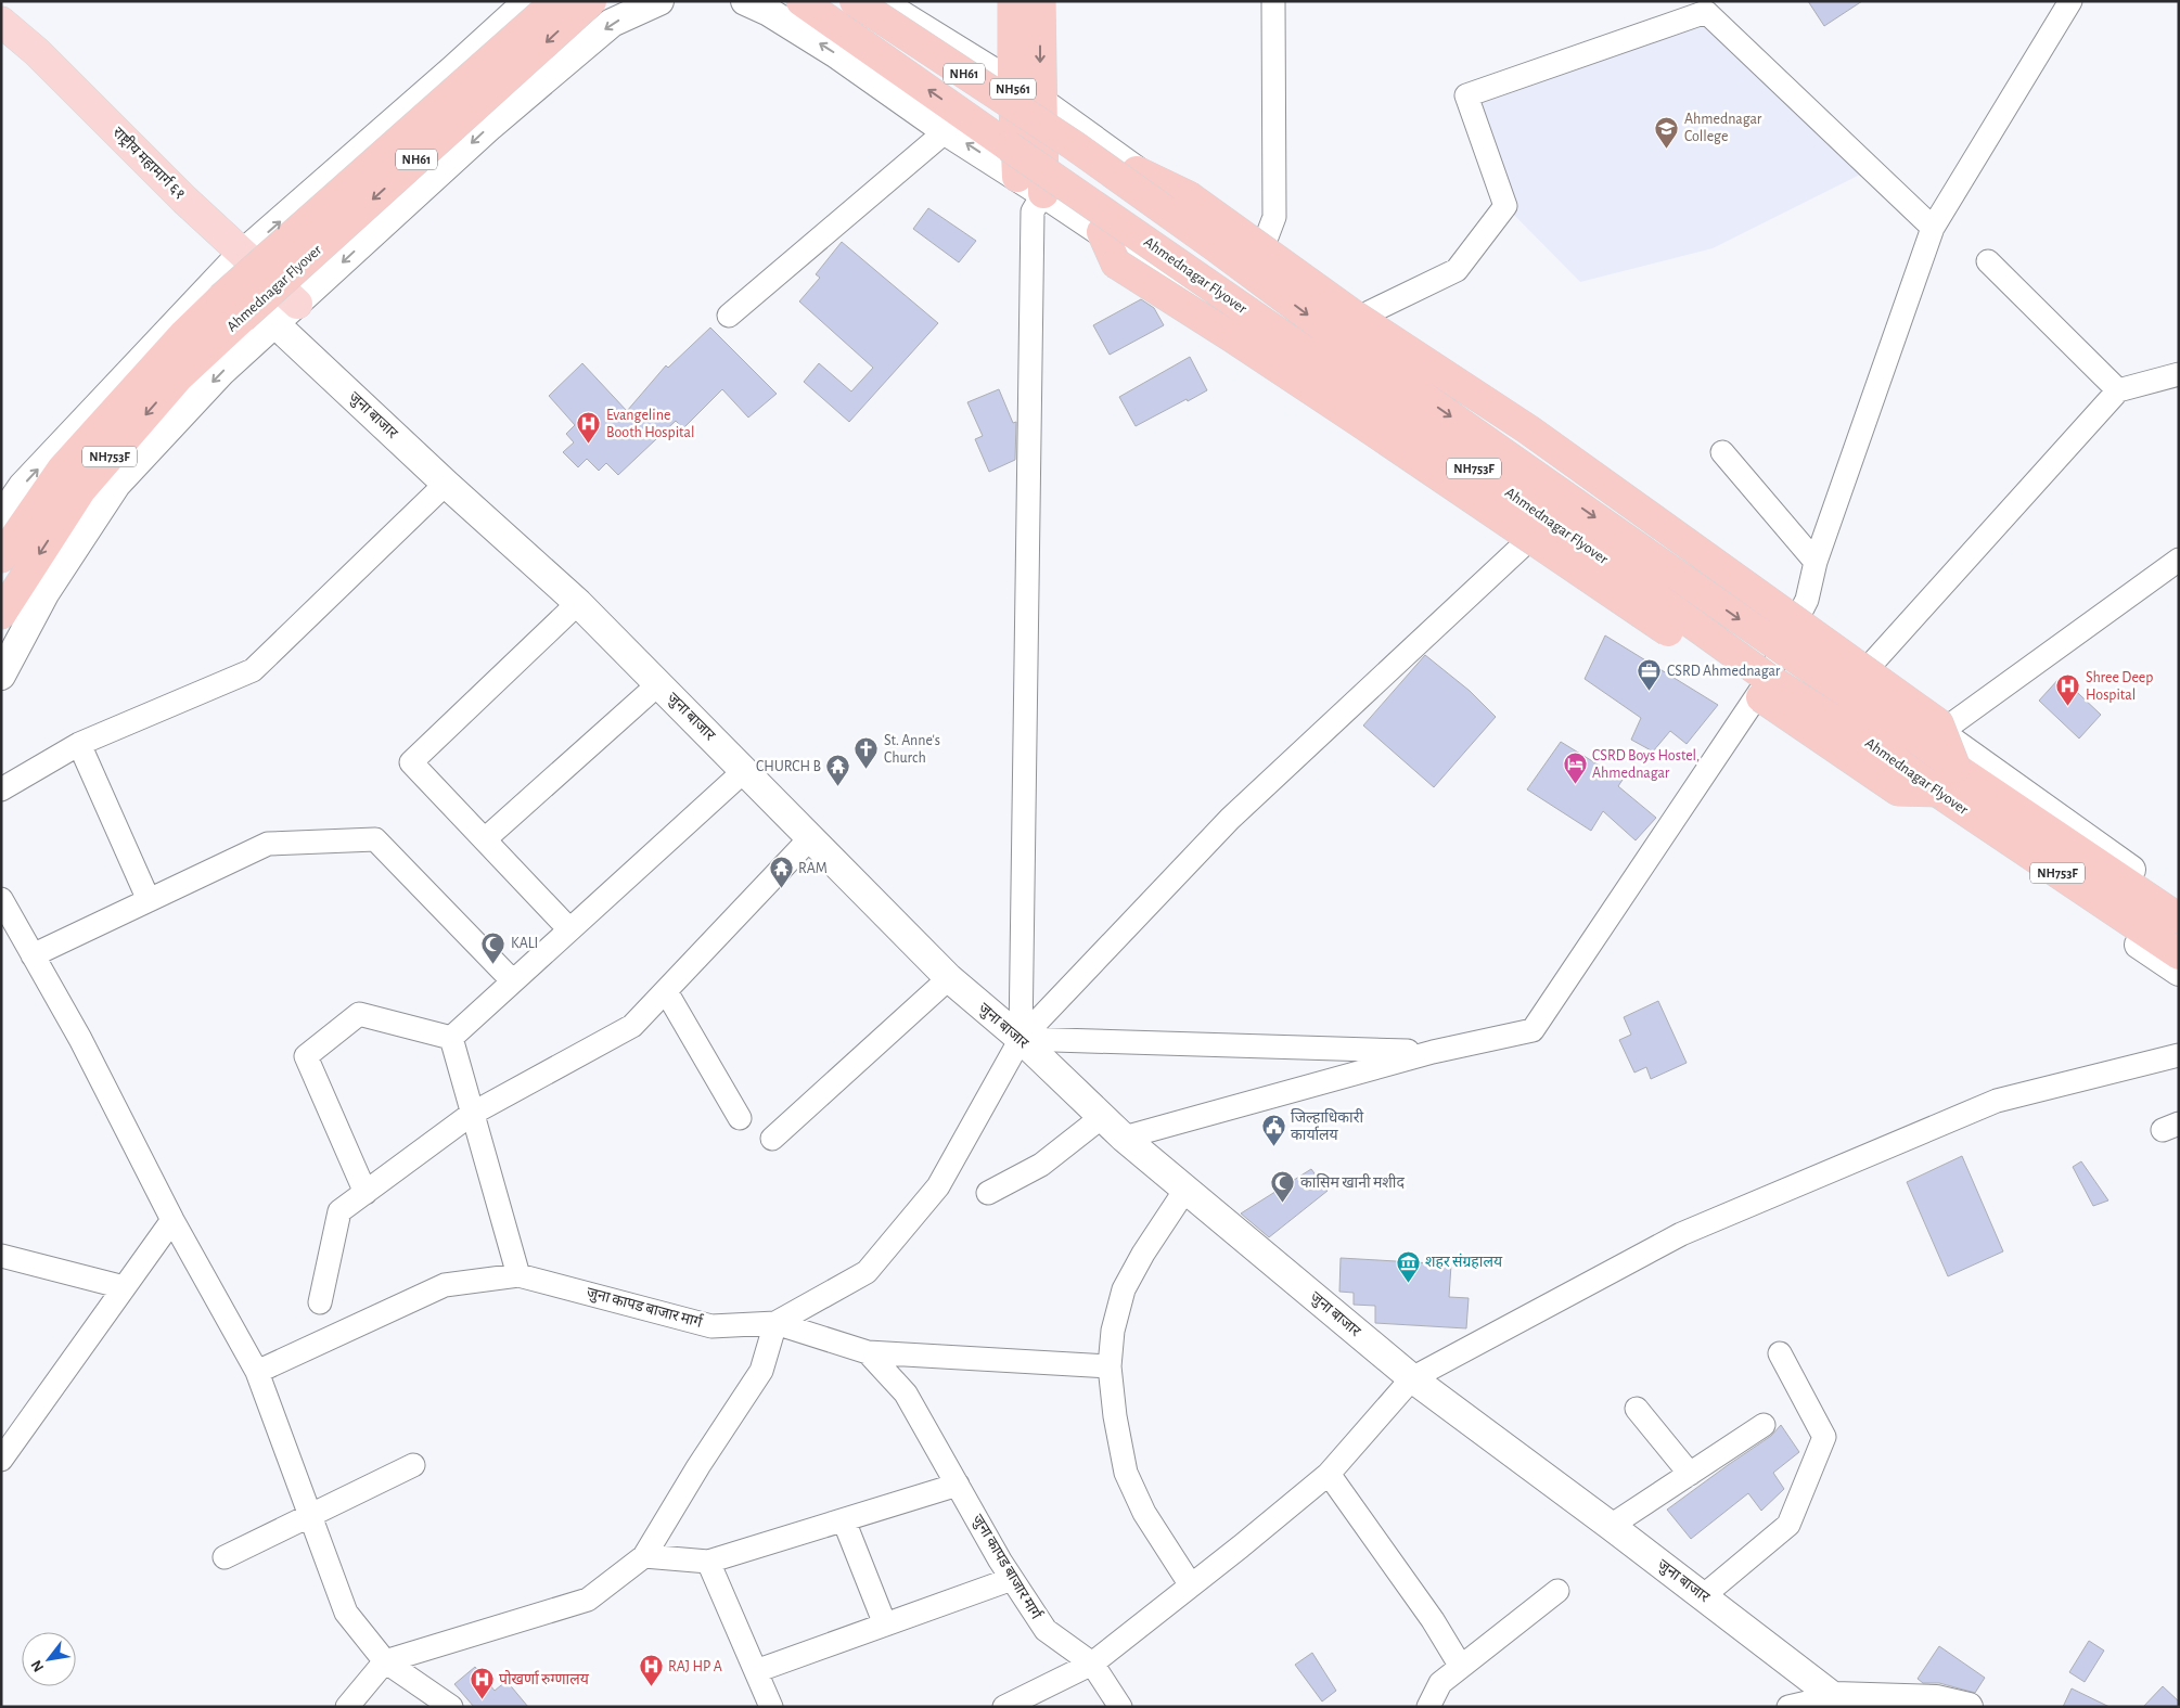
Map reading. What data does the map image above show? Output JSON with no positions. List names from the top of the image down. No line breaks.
{"streets":{"highway":["NH61","NH561","Ahmednagar Flyover","NH753F"],"main road":["राष्ट्रीय महामार्ग ६१"],"street":["जुना बाजार","जुना कापड बाजार मार्ग"]},"crossings":[["Ahmednagar Flyover","जुना बाजार"]],"places":{"school or university":["Ahmednagar College"],"hospital":["Evangeline Booth Hospital","Shree Deep Hospital","RAJ HP A","पोखर्णा रुग्णालय"],"office":["CSRD Ahmednagar"],"church":["St. Anne's Church"],"hotel":["CSRD Boys Hostel, Ahmednagar"],"temple":["CHURCH B","RAM"],"mosque":["KALI","कासिम खानी मशीद"],"public building":["जिल्हाधिकारी कार्यालय"],"museum":["शहर संग्रहालय"]},"north":"bottom left"}
